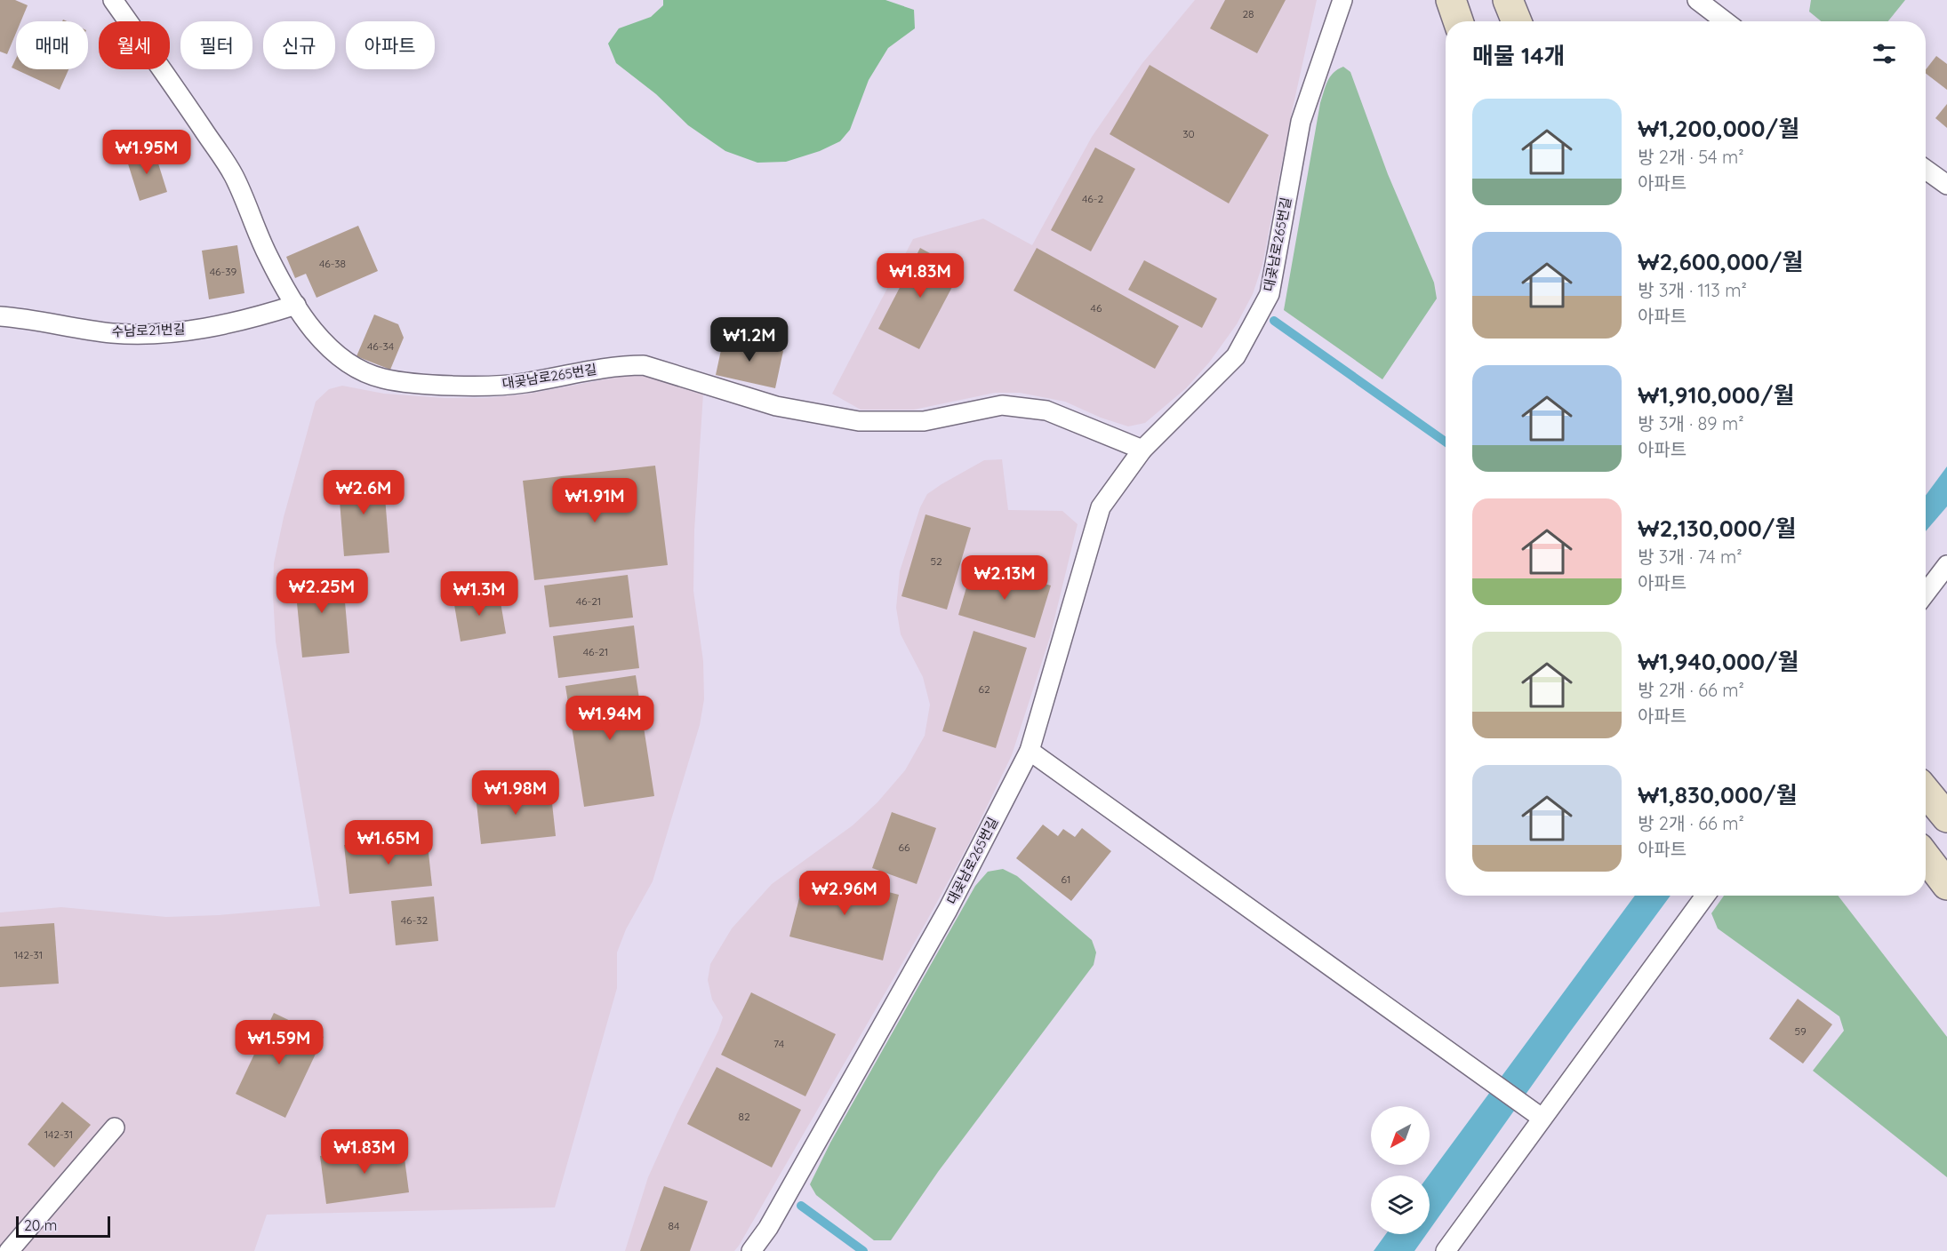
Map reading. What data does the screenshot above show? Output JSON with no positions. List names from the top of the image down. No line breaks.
{"streets":{"lane":["대곶남로265번길","수남로21번길"]},"crossings":[["대곶남로265번길","수남로21번길"]],"house_numbers":["28","30","46-2","46-38","46-39","46","46-34","52","46-21","46-21","62","66","61","46-32","142-31","59","74","82","142-31","84"],"scale_bar":"20 m","north":"bottom left","page":{"chip":["매매","월세","필터","신규","아파트"],"heading":"매물 14개","list":[{"name":"₩1,200,000/월","note":"방 2개 · 54 m² · 아파트"},{"name":"₩2,600,000/월","note":"방 3개 · 113 m² · 아파트"},{"name":"₩1,910,000/월","note":"방 3개 · 89 m² · 아파트"},{"name":"₩2,130,000/월","note":"방 3개 · 74 m² · 아파트"},{"name":"₩1,940,000/월","note":"방 2개 · 66 m² · 아파트"},{"name":"₩1,830,000/월","note":"방 2개 · 66 m² · 아파트"}],"price":["₩1.95M","₩1.83M","₩1.2M","₩2.6M","₩1.91M","₩2.13M","₩2.25M","₩1.3M","₩1.94M","₩1.98M","₩1.65M","₩2.96M","₩1.59M","₩1.83M"],"scale":"20 m"}}
